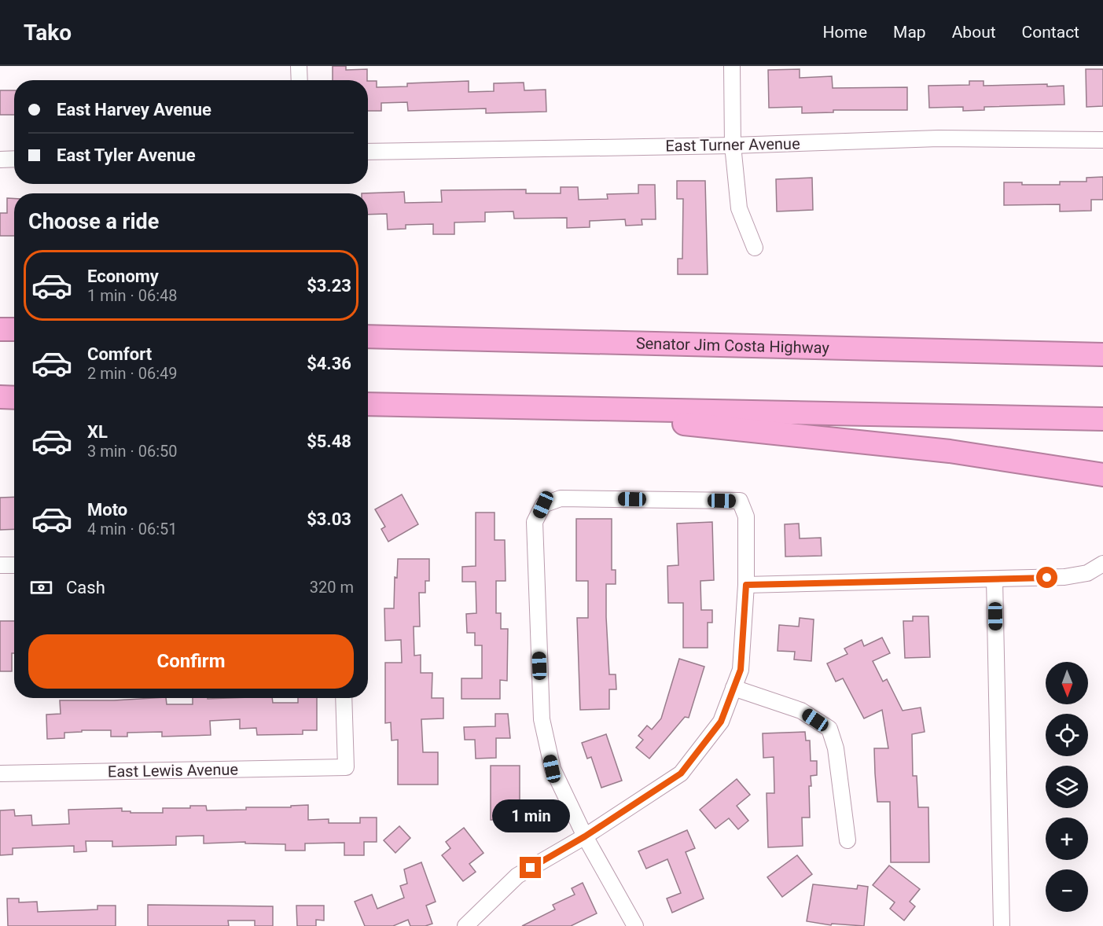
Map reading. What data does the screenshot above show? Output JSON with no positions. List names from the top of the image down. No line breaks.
{"streets":{"highway":["Senator Jim Costa Highway"],"street":["East Turner Avenue","East Lewis Avenue"]},"north":"bottom","page":{"header":"Tako","nav":["Home","Map","About","Contact"],"banner":["East Harvey Avenue","East Tyler Avenue"],"heading":"Choose a ride","list":[{"name":"Economy","note":"1 min · 06:48","value":"$3.23"},{"name":"Comfort","note":"2 min · 06:49","value":"$4.36"},{"name":"XL","note":"3 min · 06:50","value":"$5.48"},{"name":"Moto","note":"4 min · 06:51","value":"$3.03"}],"pay":["Cash","320 m"],"buttons":"Confirm","map_buttons":["+","−"],"bubble":"1 min"}}
